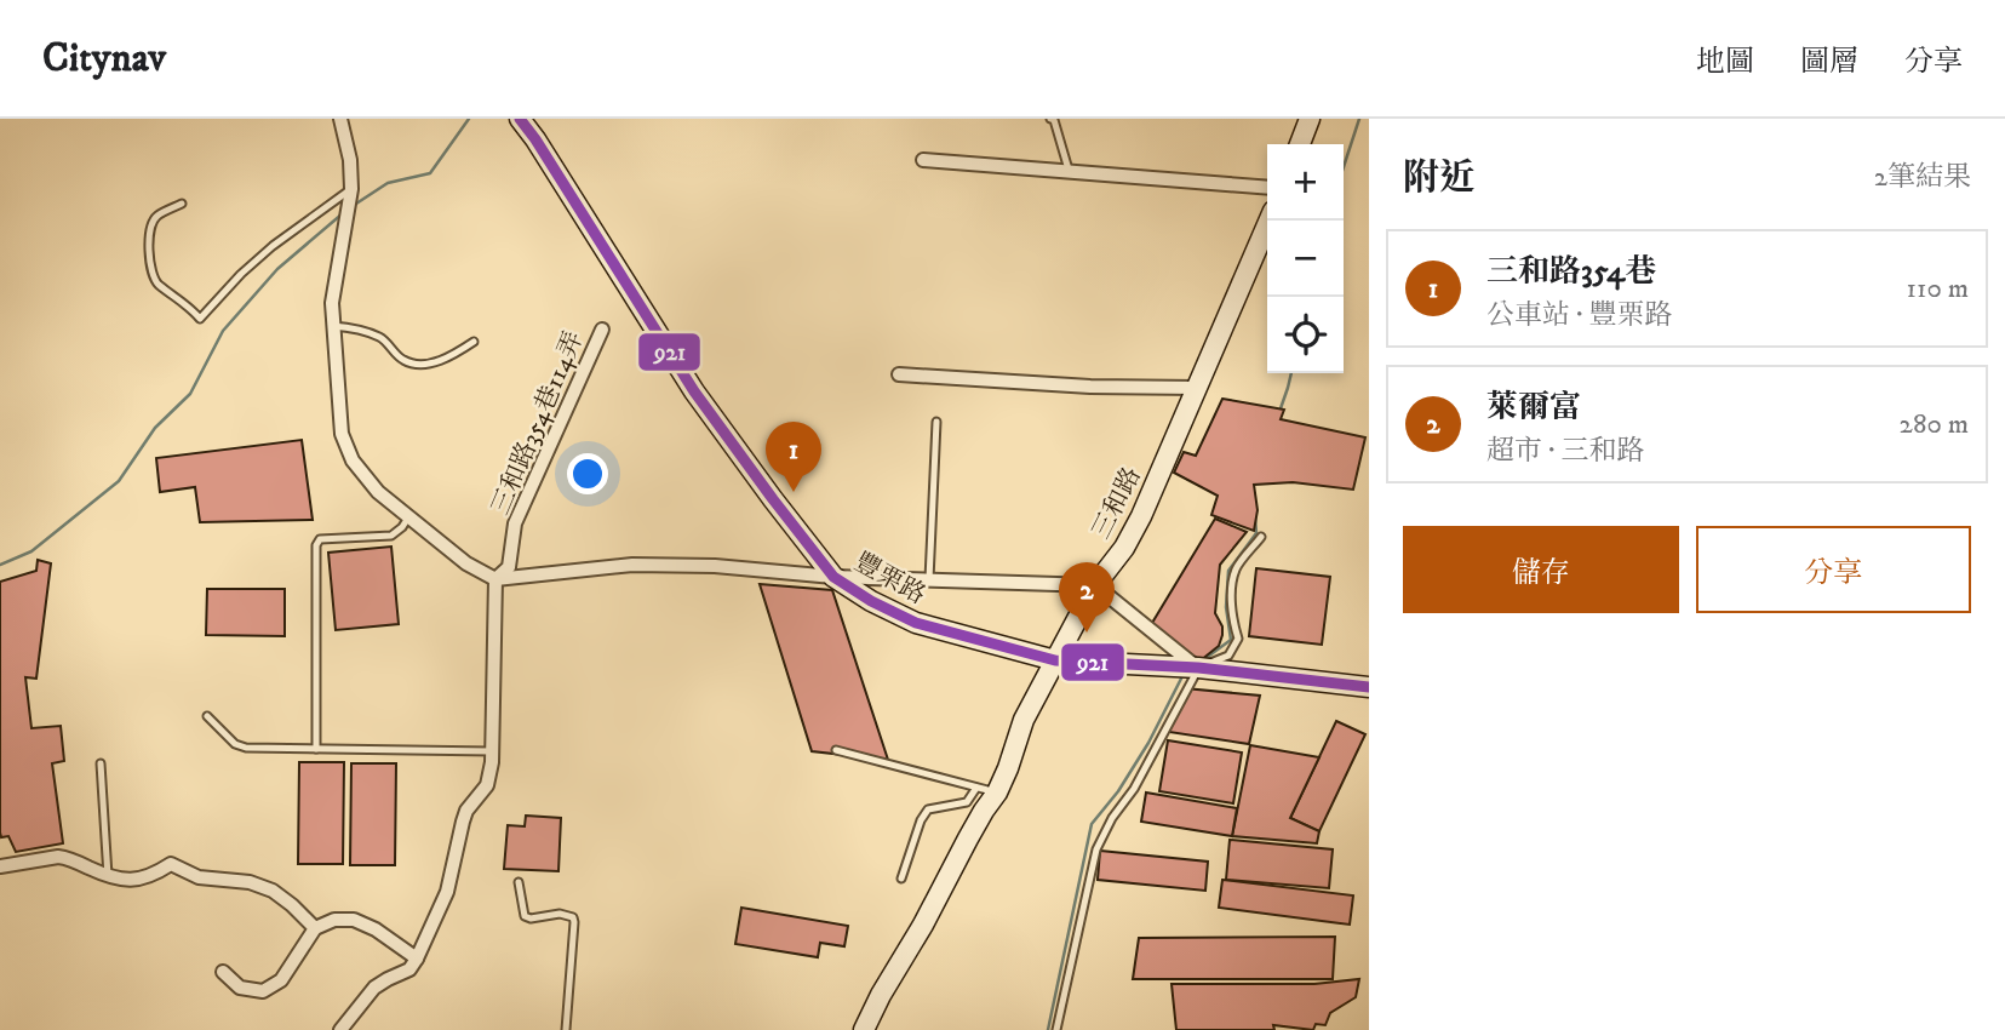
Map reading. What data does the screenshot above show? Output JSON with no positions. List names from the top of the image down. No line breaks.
{"streets":{"street":["三和路354巷114弄","三和路","豐栗路"]},"crossings":[["三和路","豐栗路"]],"lines":["transit line 921"],"page":{"header":"Citynav","nav":["地圖","圖層","分享"],"heading":["附近","2筆結果"],"map_buttons":["+","−"],"list":[{"mark":"1","name":"三和路354巷","note":"公車站 · 豐栗路","value":"110 m"},{"mark":"2","name":"萊爾富","note":"超市 · 三和路","value":"280 m"}],"pins":["1","2"],"buttons":["儲存","分享"]}}
